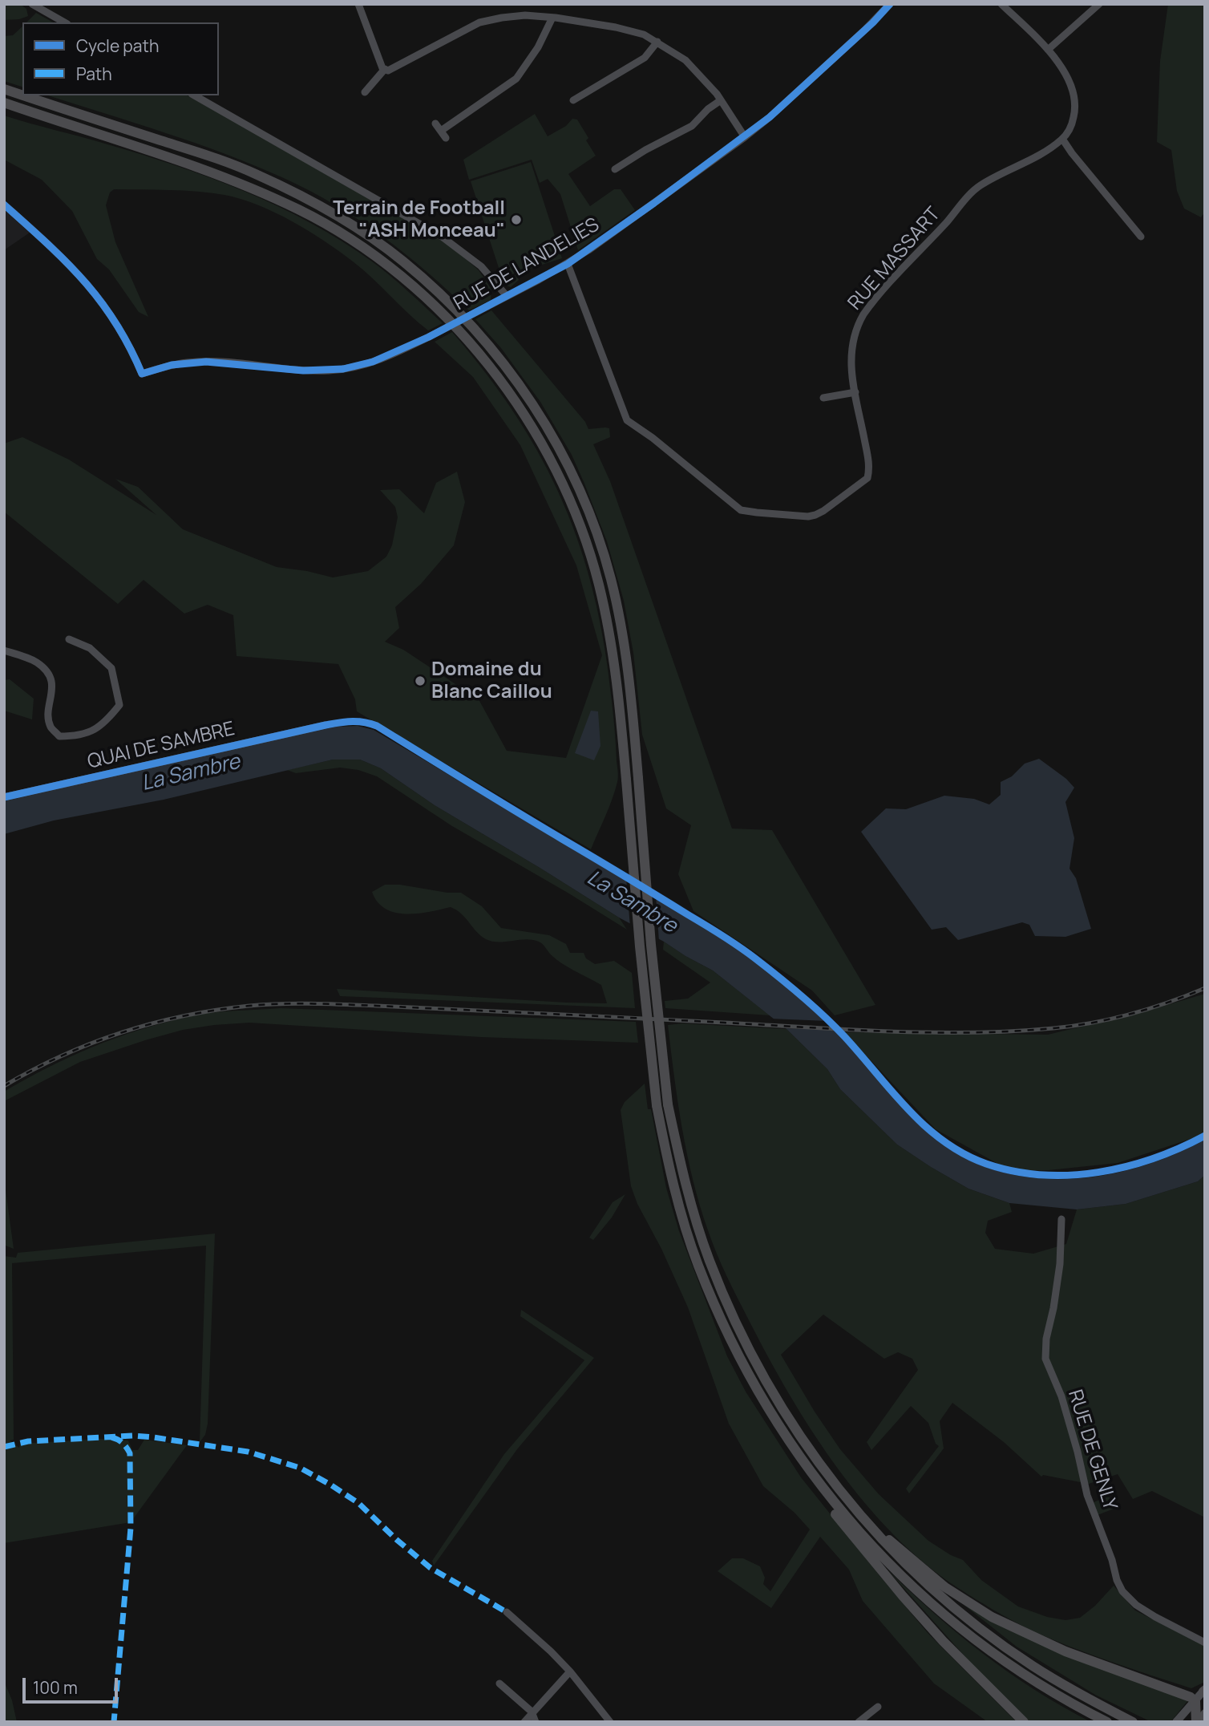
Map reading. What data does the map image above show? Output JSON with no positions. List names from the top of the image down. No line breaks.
{"streets":{"street":["RUE MASSART","RUE DE LANDELIES","QUAI DE SAMBRE","RUE DE GENLY"]},"crossings":[["RUE MASSART","RUE DE LANDELIES"]],"water":["La Sambre"],"places":["Terrain de Football \"ASH Monceau\"","Domaine du Blanc Caillou"],"legend":["Cycle path","Path"],"scale_bar":"100 m"}
